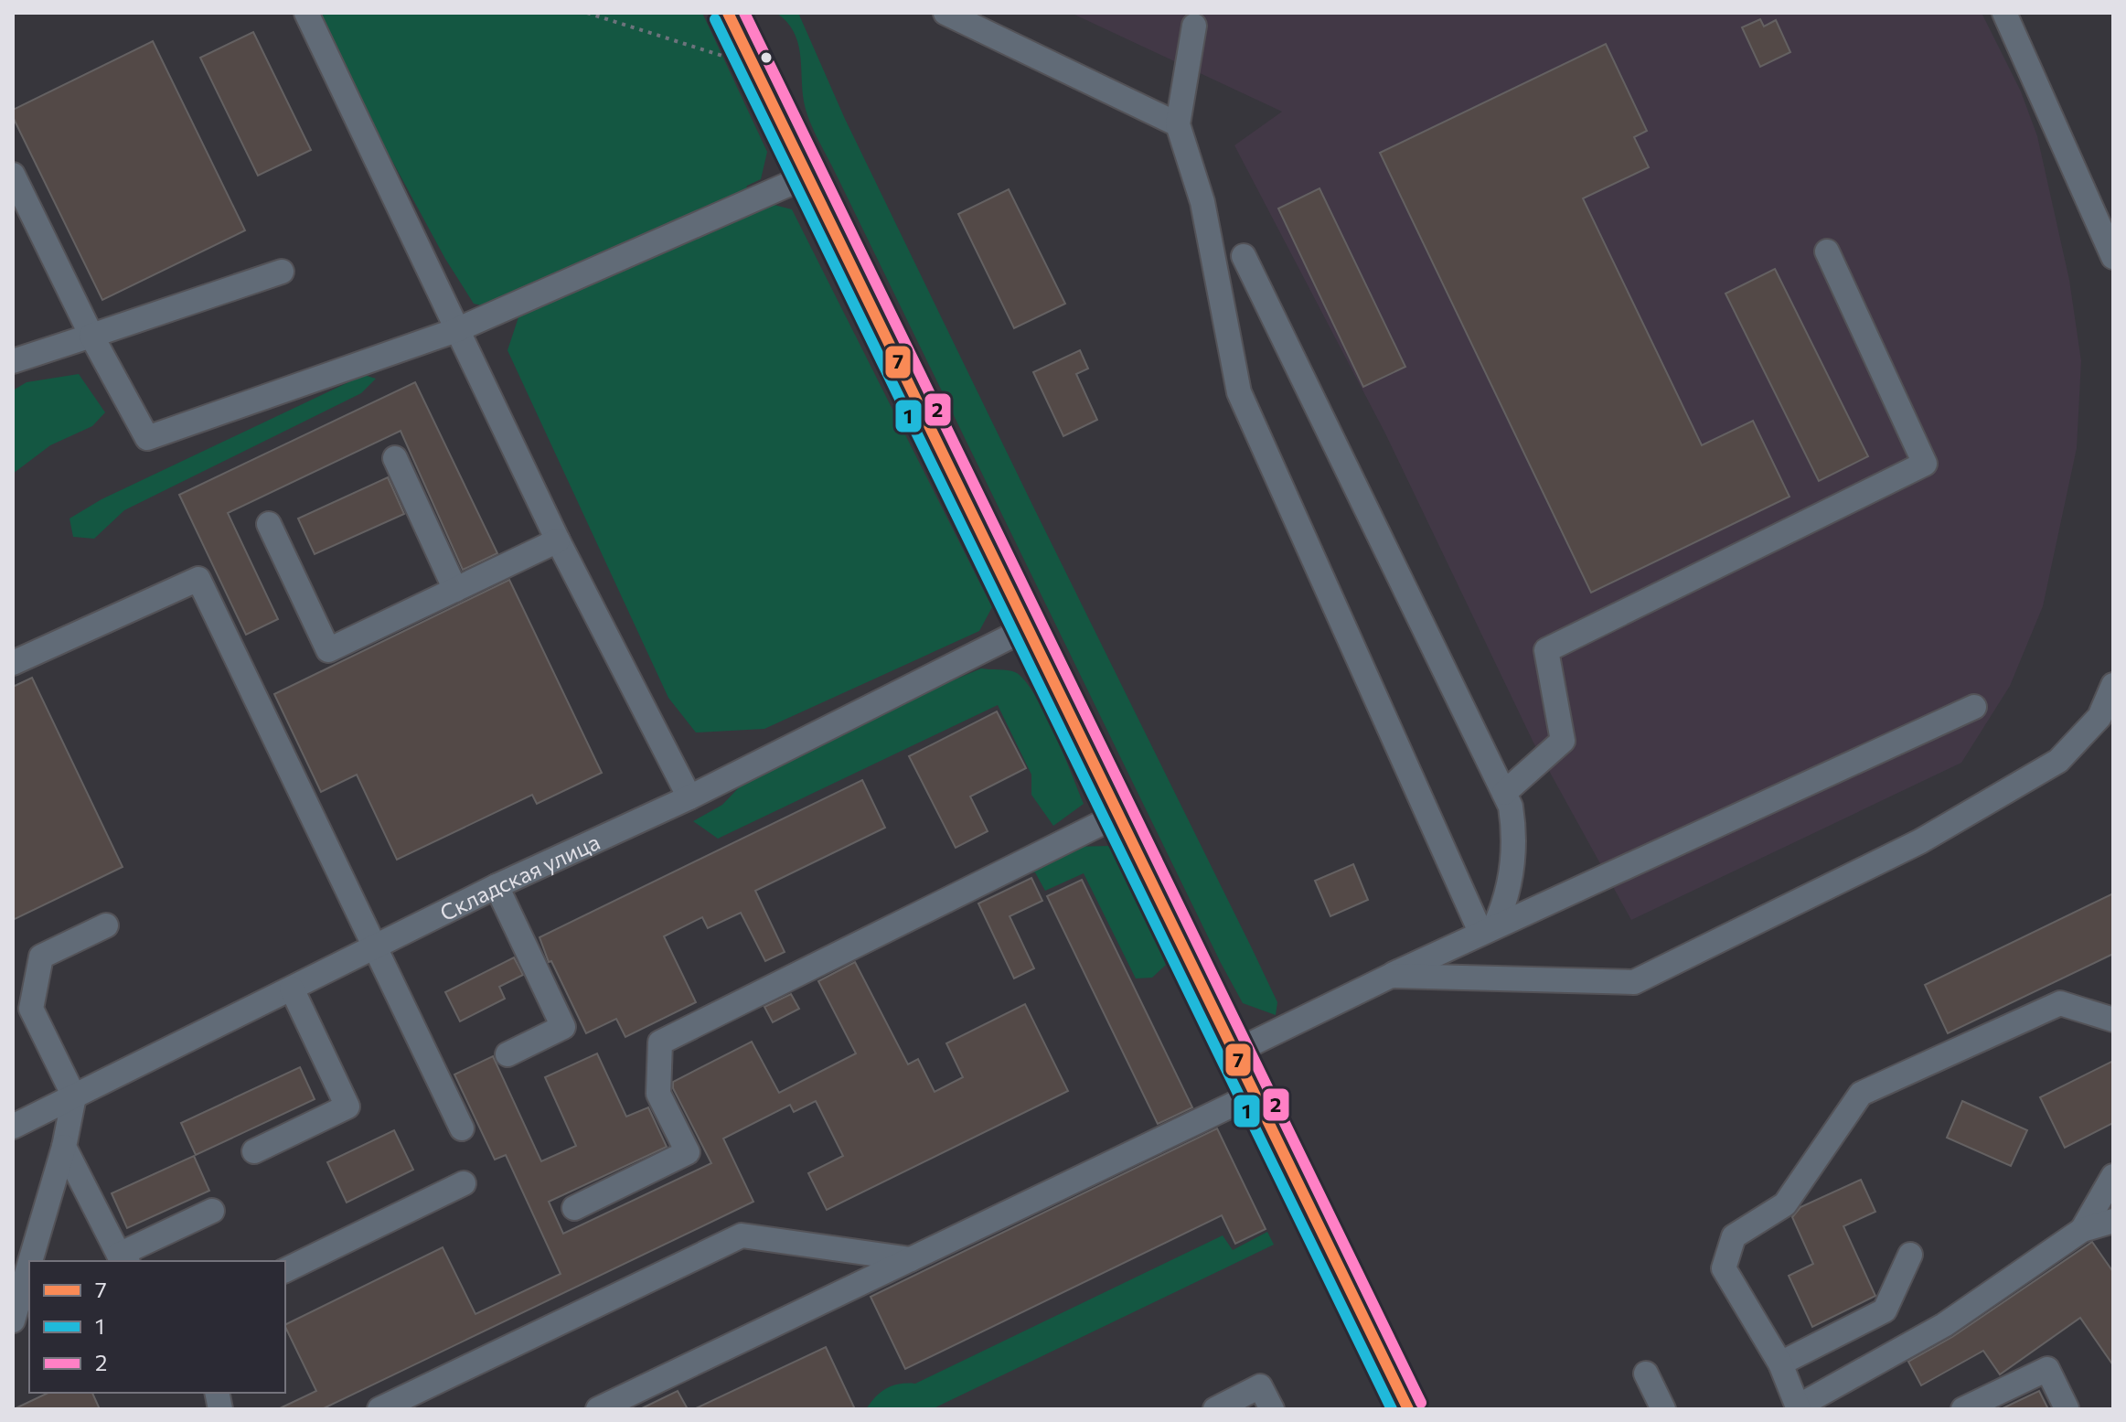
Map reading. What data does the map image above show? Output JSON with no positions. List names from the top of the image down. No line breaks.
{"streets":{"street":["Складская улица"]},"lines":["transit line 7","transit line 2","transit line 1"],"legend":["7","1","2"]}
